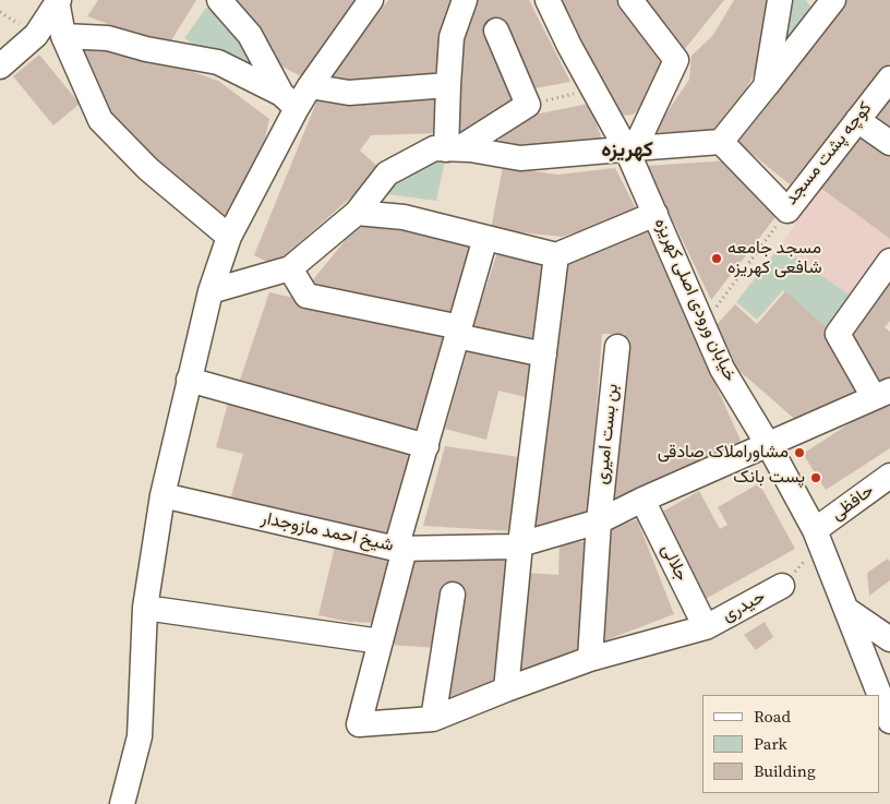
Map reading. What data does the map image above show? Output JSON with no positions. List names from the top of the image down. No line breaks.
{"streets":{"street":["کوچه پشت مسجد","خیابان ورودی اصلی کهریزه","بن بست امیری","حافظی","شیخ احمد مازوجدار","جلالی","حیدری"]},"crossings":[["خیابان ورودی اصلی کهریزه","حافظی"],["خیابان ورودی اصلی کهریزه","شیخ احمد مازوجدار"],["بن بست امیری","شیخ احمد مازوجدار"],["بن بست امیری","حیدری"],["شیخ احمد مازوجدار","جلالی"],["جلالی","حیدری"]],"districts":["کهریزه"],"places":["مسجد جامعه شافعی کهریزه","مشاوراملاک صادقی","پست بانک"],"legend":["Road","Park","Building"]}
